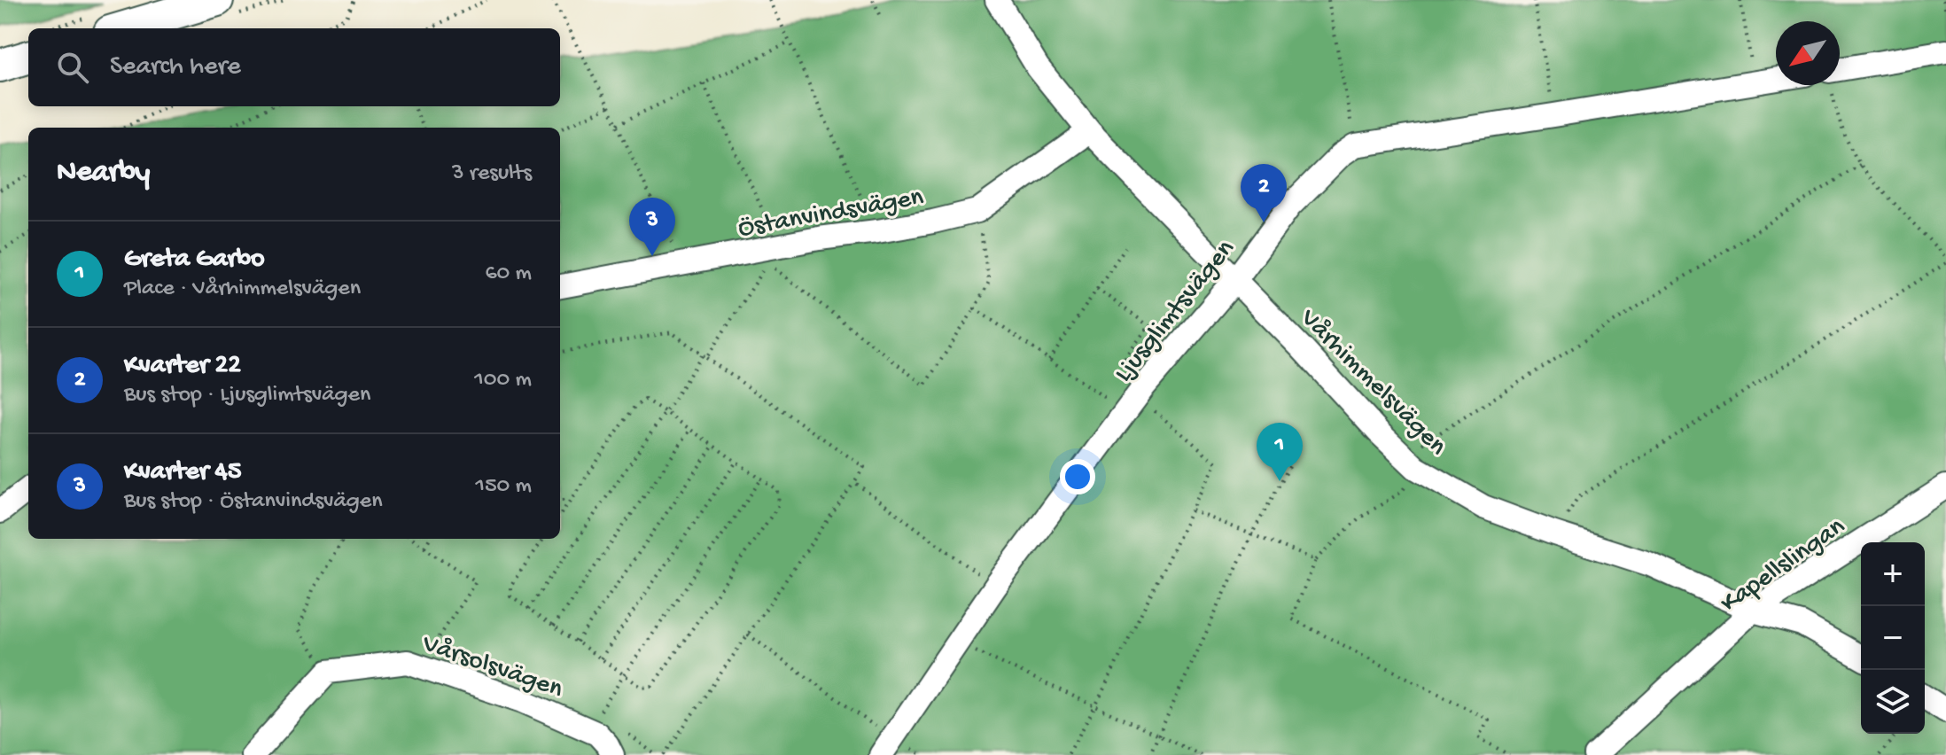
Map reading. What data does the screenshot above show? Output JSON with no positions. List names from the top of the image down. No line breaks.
{"streets":{"street":["Östanvindsvägen","Ljusglimtsvägen","Vårhimmelsvägen","Kapellslingan","Vårsolsvägen"]},"crossings":[["Östanvindsvägen","Vårhimmelsvägen"],["Ljusglimtsvägen","Vårhimmelsvägen"],["Vårhimmelsvägen","Kapellslingan"]],"north":"bottom left","page":{"search":"Search here","heading":["Nearby","3 results"],"pins":["2","3","1"],"list":[{"mark":"1","name":"Greta Garbo","note":"Place · Vårhimmelsvägen","value":"60 m"},{"mark":"2","name":"Kvarter 22","note":"Bus stop · Ljusglimtsvägen","value":"100 m"},{"mark":"3","name":"Kvarter 45","note":"Bus stop · Östanvindsvägen","value":"150 m"}],"map_buttons":["+","−"]}}
